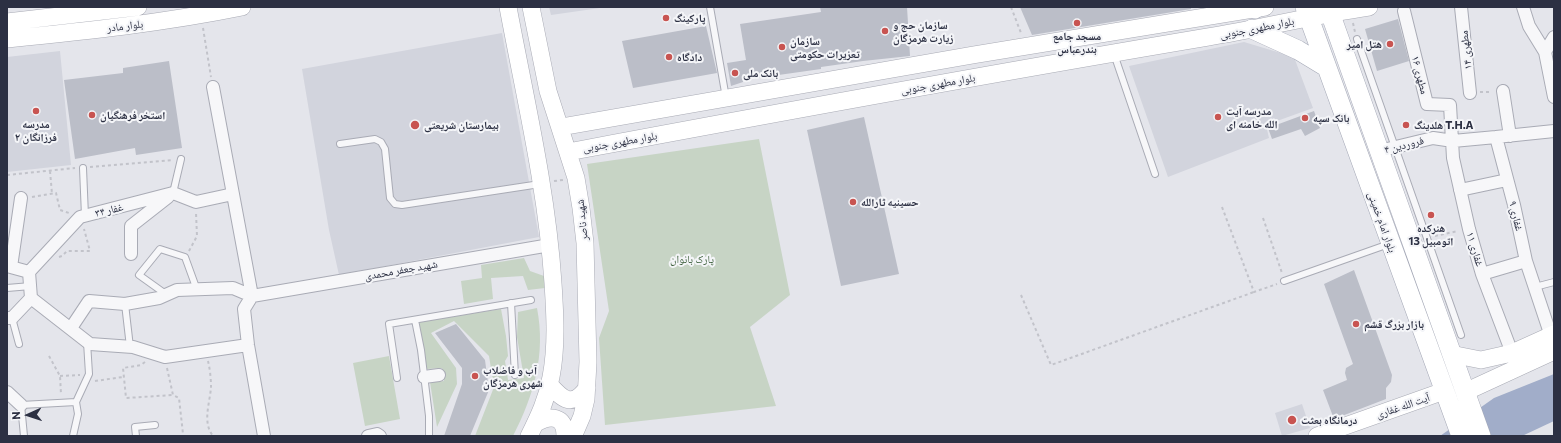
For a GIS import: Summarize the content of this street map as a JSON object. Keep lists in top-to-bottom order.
{
  "streets": {
    "main road": ["بلوار امام خمینی"],
    "street": [
      "بلوار مادر",
      "بلوار مطهری جنوبی",
      "مطهری ۱۴",
      "مطهری ۱۶",
      "فروردین ۴",
      "غفار ۳۴",
      "غفاری ۹",
      "شهید ناصر",
      "غفاری ۱۱",
      "شهید جعفر محمدی",
      "آیت الله غفاری"
    ]
  },
  "crossings": [
    ["بلوار مطهری جنوبی", "شهید ناصر"],
    ["بلوار مطهری جنوبی", "بلوار امام خمینی"],
    ["مطهری ۱۶", "فروردین ۴"],
    ["مطهری ۱۶", "غفاری ۱۱"],
    ["فروردین ۴", "بلوار امام خمینی"],
    ["فروردین ۴", "غفاری ۱۱"],
    ["بلوار امام خمینی", "آیت الله غفاری"]
  ],
  "parks": ["پارک بانوان"],
  "places": [
    "پارکینگ",
    "مسجد جامع بندرعباس",
    "سازمان حج و زیارت هرمزگان",
    "هتل امیر",
    "سازمان تعزیرات حکومتی",
    "دادگاه",
    "بانک ملی",
    "مدرسه فرزانگان ۲",
    "استخر فرهنگیان",
    "مدرسه آیت الله خامنه ای",
    "بانک سپه",
    "بیمارستان شریعتی",
    "هلدینگ T.H.A",
    "حسینیه ثارالله",
    "هنرکده اتومبیل 13",
    "بازار بزرگ قشم",
    "آب و فاضلاب شهری هرمزگان",
    "درمانگاه بعثت"
  ],
  "north": "left"
}
